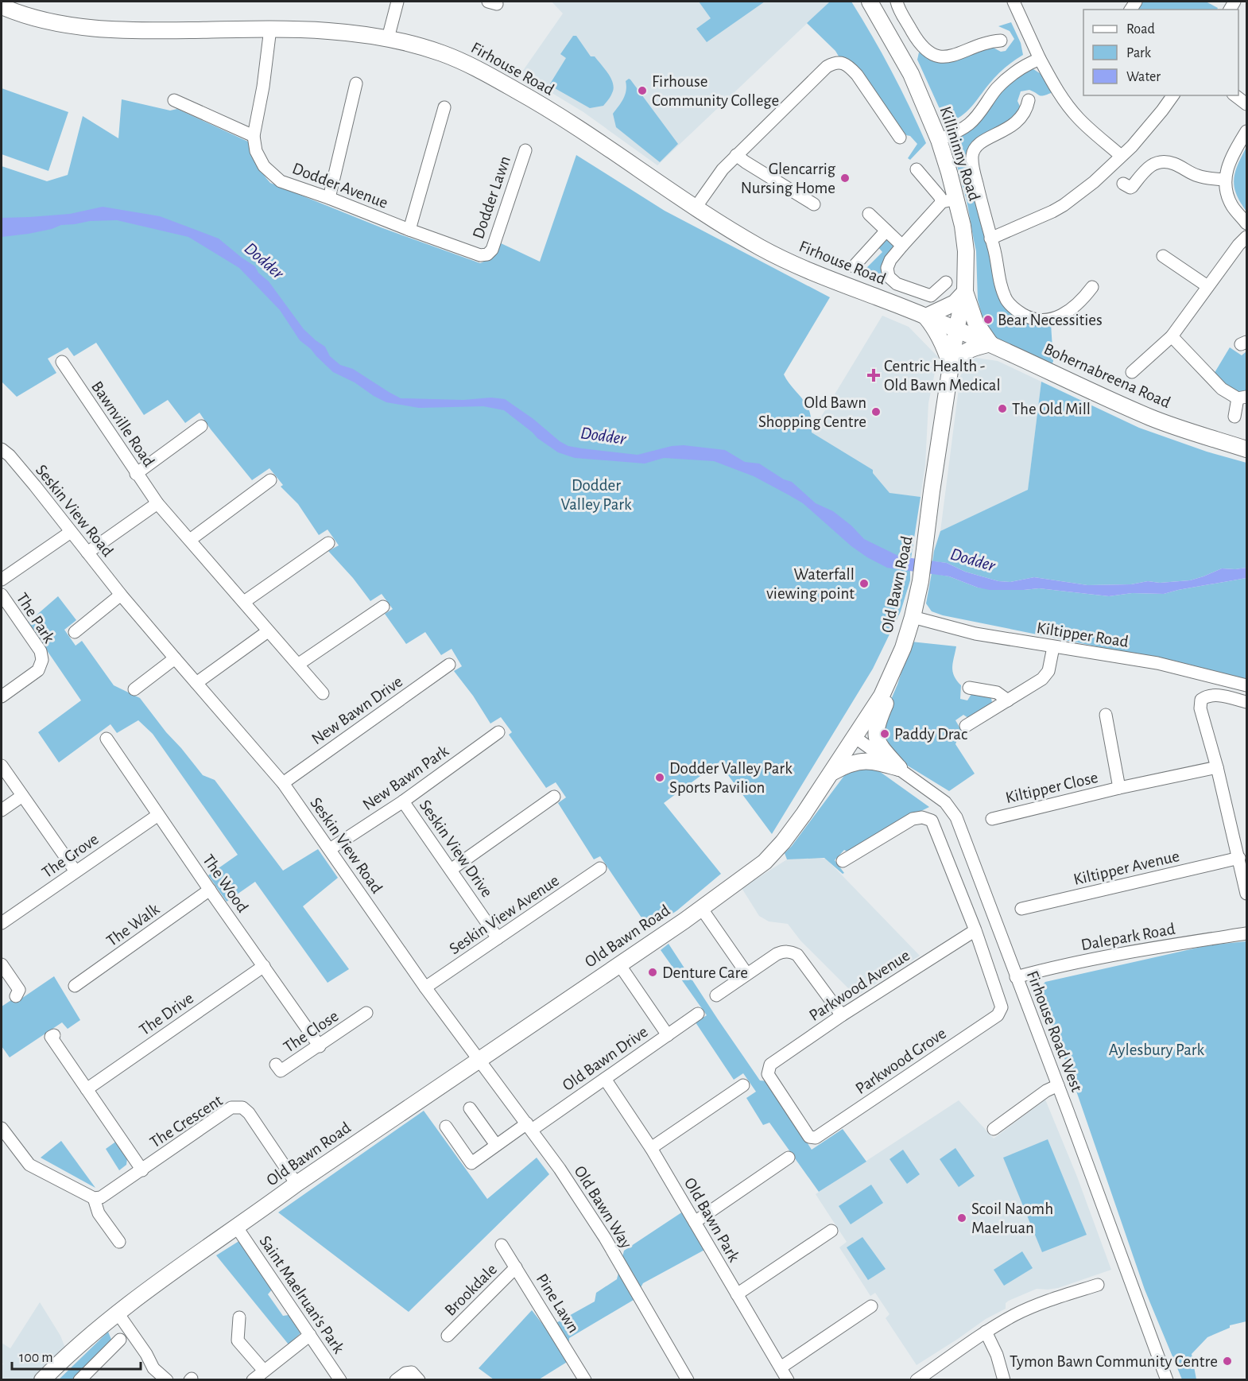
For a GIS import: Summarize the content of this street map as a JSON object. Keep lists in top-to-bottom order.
{
  "streets": {
    "main road": [
      "Firhouse Road",
      "Killininny Road",
      "Bohernabreena Road",
      "Old Bawn Road"
    ],
    "street": [
      "Dodder Avenue",
      "Dodder Lawn",
      "Bawnville Road",
      "Seskin View Road",
      "The Park",
      "Kiltipper Road",
      "New Bawn Drive",
      "New Bawn Park",
      "Kiltipper Close",
      "Seskin View Drive",
      "The Grove",
      "Kiltipper Avenue",
      "The Wood",
      "Seskin View Avenue",
      "The Walk",
      "Dalepark Road",
      "Parkwood Avenue",
      "The Drive",
      "The Close",
      "Firhouse Road West",
      "Old Bawn Drive",
      "Parkwood Grove",
      "The Crescent",
      "Old Bawn Way",
      "Old Bawn Park",
      "Brookdale",
      "Saint Maelruan's Park",
      "Pine Lawn"
    ]
  },
  "crossings": [
    ["Firhouse Road", "Killininny Road"],
    ["Firhouse Road", "Dodder Avenue"],
    ["Firhouse Road", "Bohernabreena Road"],
    ["Firhouse Road", "Old Bawn Road"],
    ["Killininny Road", "Bohernabreena Road"],
    ["Killininny Road", "Old Bawn Road"],
    ["Dodder Avenue", "Dodder Lawn"],
    ["Bohernabreena Road", "Old Bawn Road"],
    ["Seskin View Road", "Old Bawn Road"],
    ["Seskin View Road", "New Bawn Drive"],
    ["Seskin View Road", "New Bawn Park"],
    ["Seskin View Road", "Seskin View Avenue"],
    ["Seskin View Road", "Old Bawn Way"],
    ["Old Bawn Road", "Kiltipper Road"],
    ["Old Bawn Road", "Firhouse Road West"],
    ["Old Bawn Road", "The Crescent"],
    ["Old Bawn Road", "Old Bawn Way"],
    ["Old Bawn Road", "Saint Maelruan's Park"],
    ["New Bawn Park", "Seskin View Drive"],
    ["Seskin View Drive", "Seskin View Avenue"],
    ["The Grove", "The Wood"],
    ["The Wood", "The Walk"],
    ["The Wood", "The Drive"],
    ["The Wood", "The Close"],
    ["Dalepark Road", "Firhouse Road West"],
    ["Parkwood Avenue", "Parkwood Grove"],
    ["Old Bawn Drive", "Old Bawn Way"],
    ["Old Bawn Drive", "Old Bawn Park"],
    ["Brookdale", "Pine Lawn"]
  ],
  "water": ["Dodder"],
  "parks": ["Dodder Valley Park", "Aylesbury Park"],
  "places": {
    "other": [
      "Firhouse Community College",
      "Glencarrig Nursing Home",
      "Bear Necessities",
      "The Old Mill",
      "Old Bawn Shopping Centre",
      "Waterfall viewing point",
      "Paddy Drac",
      "Dodder Valley Park Sports Pavilion",
      "Denture Care",
      "Scoil Naomh Maelruan",
      "Tymon Bawn Community Centre"
    ],
    "health": ["Centric Health - Old Bawn Medical"]
  },
  "legend": ["Road", "Park", "Water"],
  "scale_bar": "100 m"
}
